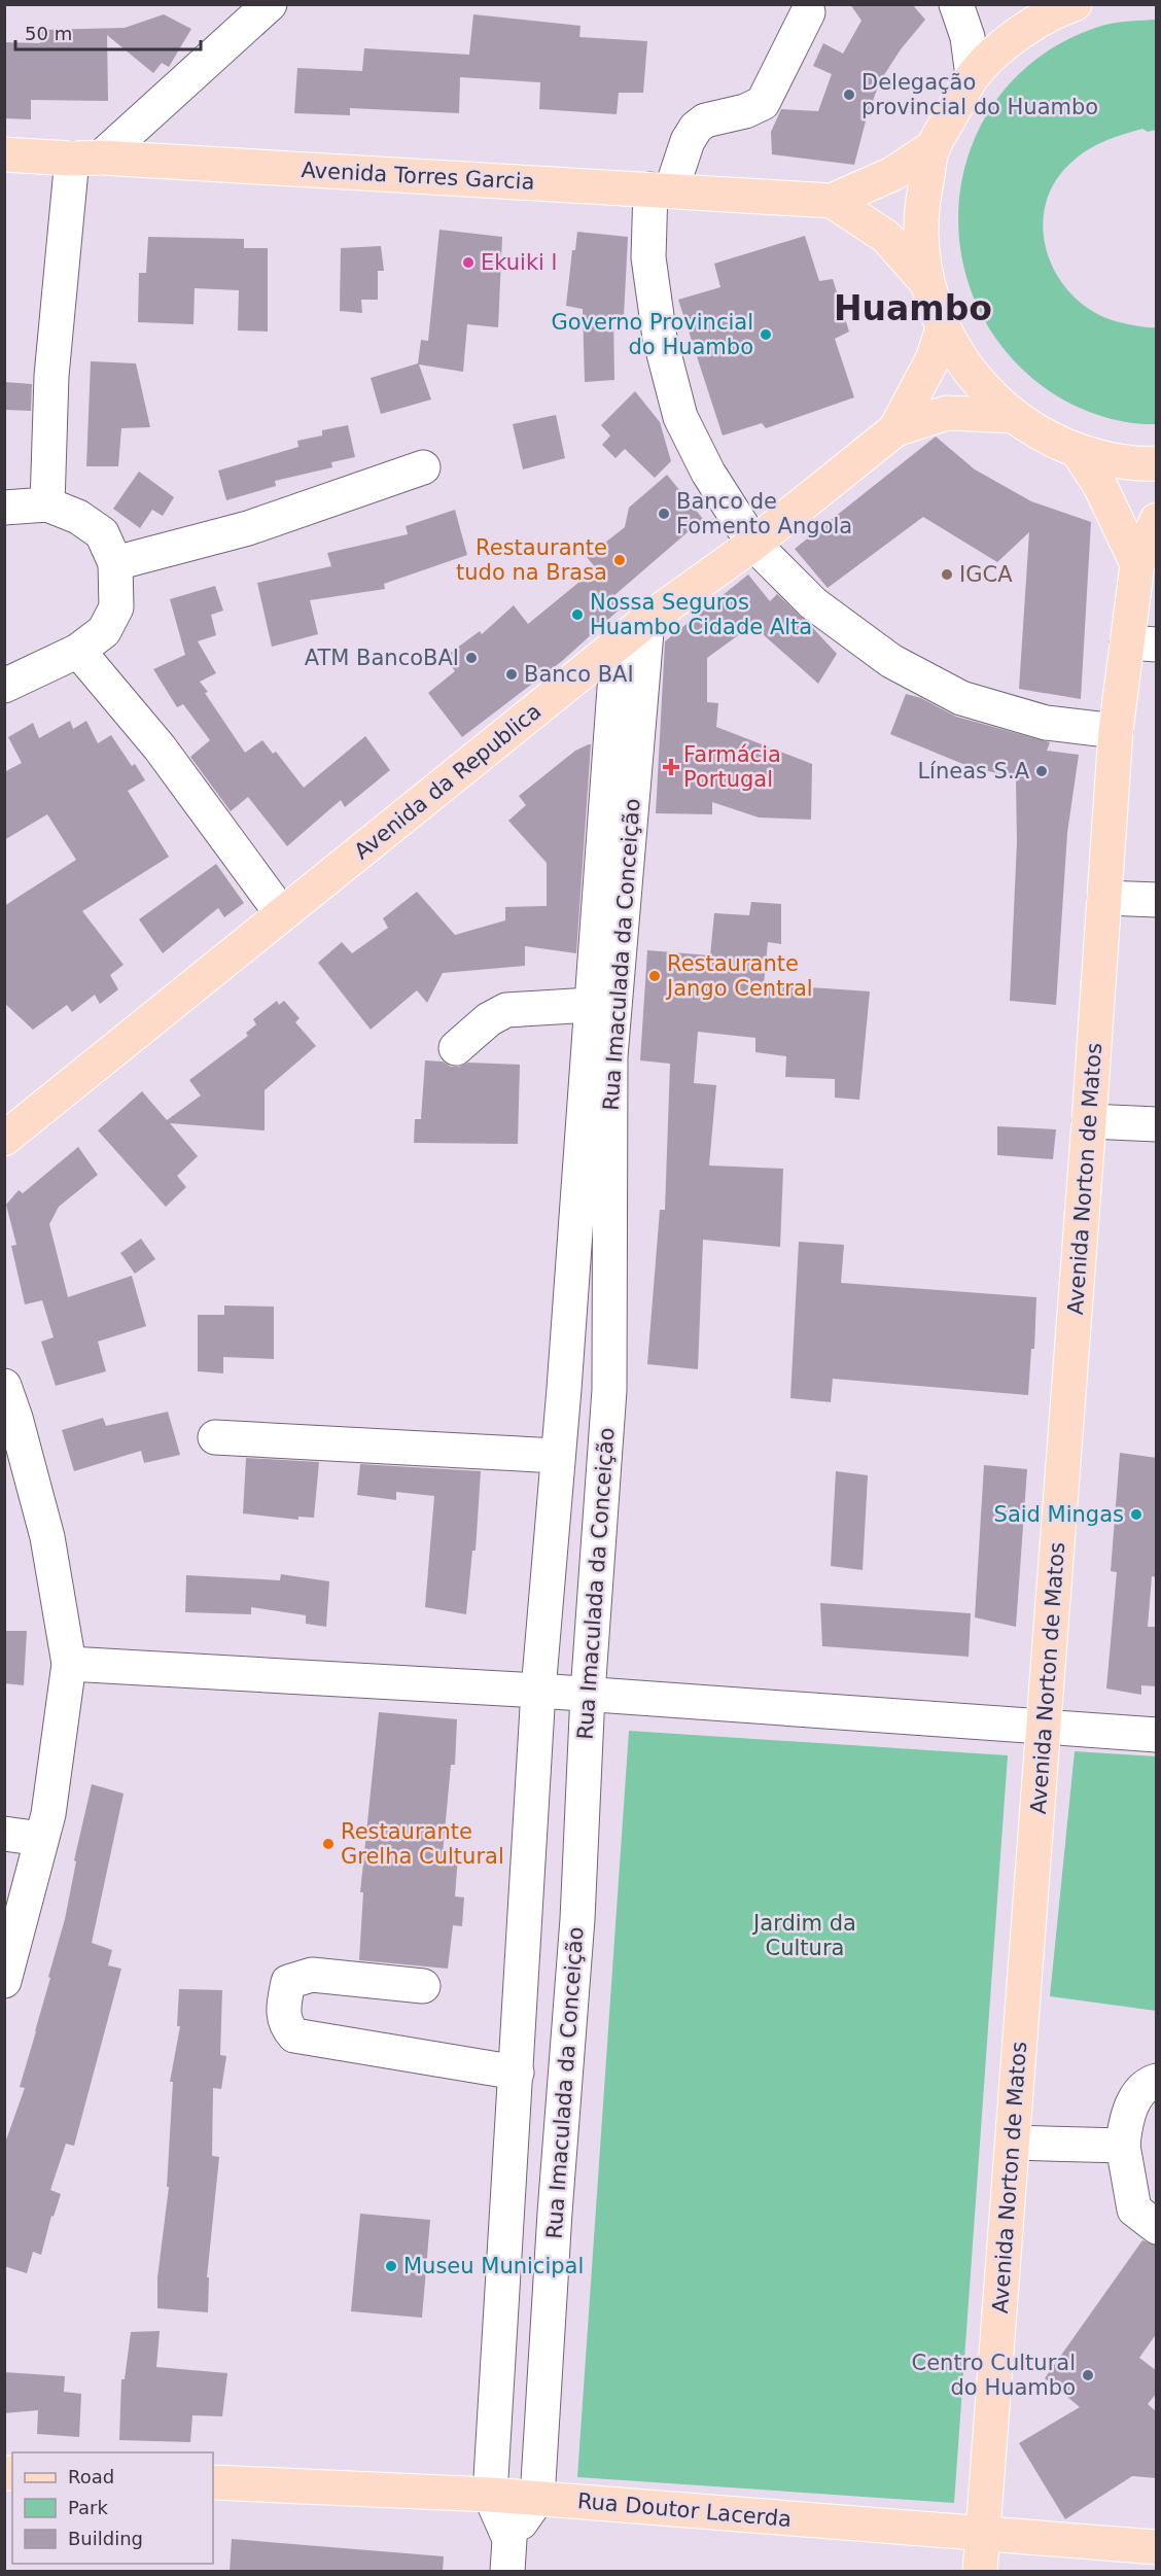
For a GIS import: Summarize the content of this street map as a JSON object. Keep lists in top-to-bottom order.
{
  "streets": {
    "main road": [
      "Avenida Torres Garcia",
      "Avenida da Republica",
      "Avenida Norton de Matos",
      "Rua Doutor Lacerda"
    ],
    "street": ["Rua Imaculada da Conceição"]
  },
  "crossings": [
    ["Avenida da Republica", "Rua Imaculada da Conceição"],
    ["Rua Imaculada da Conceição", "Rua Doutor Lacerda"],
    ["Avenida Norton de Matos", "Rua Doutor Lacerda"]
  ],
  "districts": ["Huambo"],
  "parks": ["Jardim da Cultura"],
  "places": {
    "other": [
      "Delegação provincial do Huambo",
      "Ekuiki l",
      "Governo Provincial do Huambo",
      "Banco de Fomento Angola",
      "Restaurante tudo na Brasa",
      "IGCA",
      "Nossa Seguros Huambo Cidade Alta",
      "ATM BancoBAI",
      "Banco BAI",
      "Líneas S.A",
      "Restaurante Jango Central",
      "Said Mingas",
      "Restaurante Grelha Cultural",
      "Museu Municipal",
      "Centro Cultural do Huambo"
    ],
    "health": ["Farmácia Portugal"]
  },
  "legend": ["Road", "Park", "Building"],
  "scale_bar": "50 m"
}
